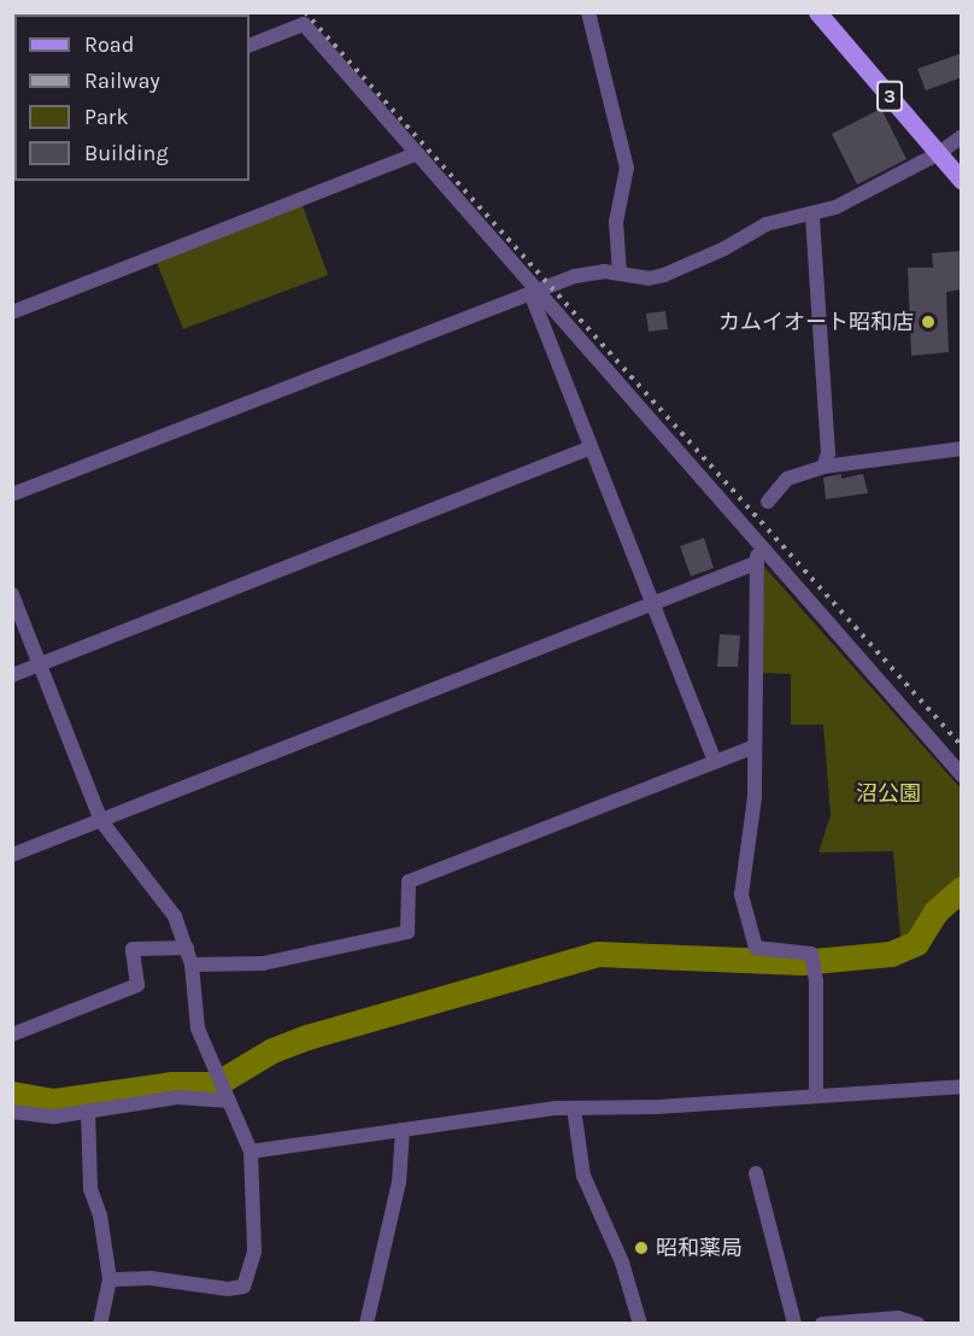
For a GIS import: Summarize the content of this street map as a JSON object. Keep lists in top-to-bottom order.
{
  "streets": {
    "main road": ["3"]
  },
  "parks": ["沼公園"],
  "places": ["カムイオート昭和店", "昭和薬局"],
  "legend": [
    "Road",
    "Railway",
    "Park",
    "Building"
  ]
}
